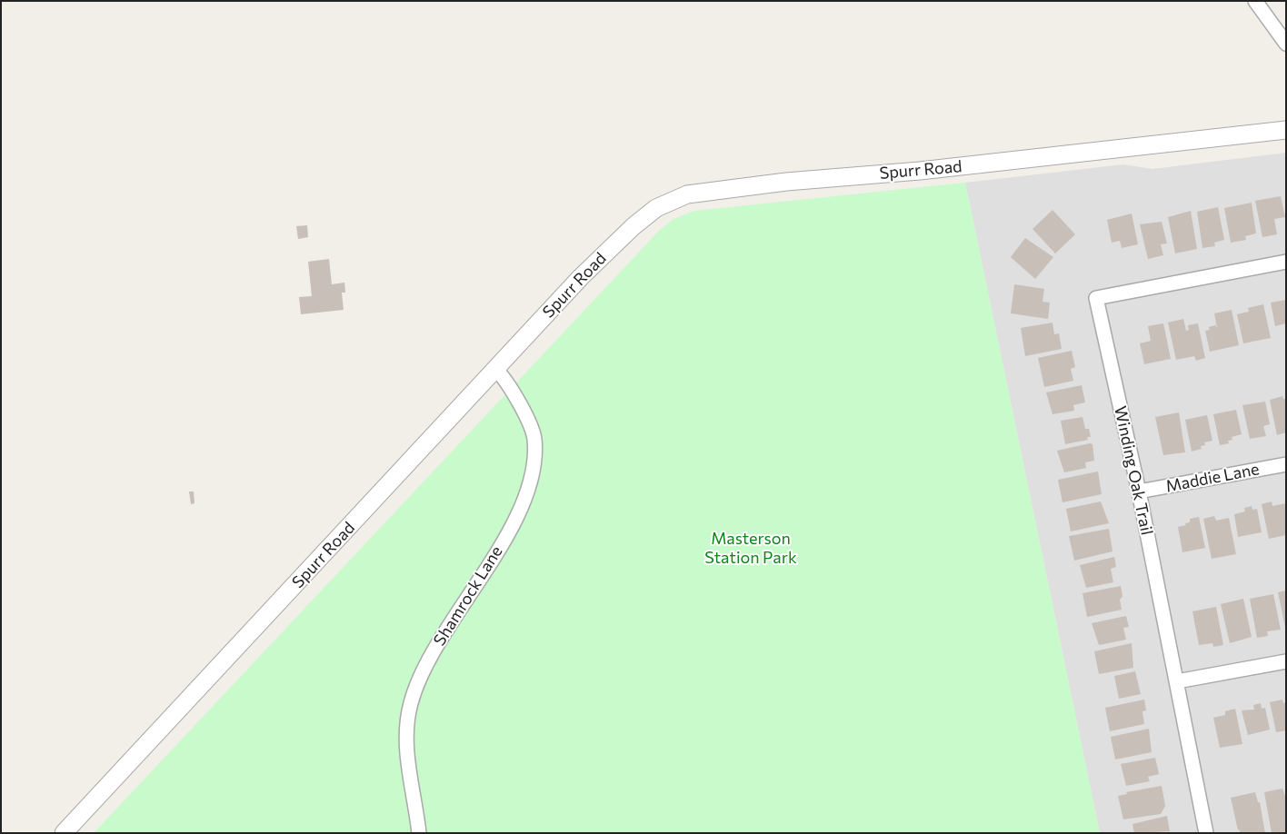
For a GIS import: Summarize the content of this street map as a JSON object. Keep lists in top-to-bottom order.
{
  "streets": {
    "street": [
      "Spurr Road",
      "Winding Oak Trail",
      "Maddie Lane",
      "Shamrock Lane"
    ]
  },
  "crossings": [
    ["Spurr Road", "Shamrock Lane"],
    ["Winding Oak Trail", "Maddie Lane"]
  ],
  "parks": ["Masterson Station Park"]
}
